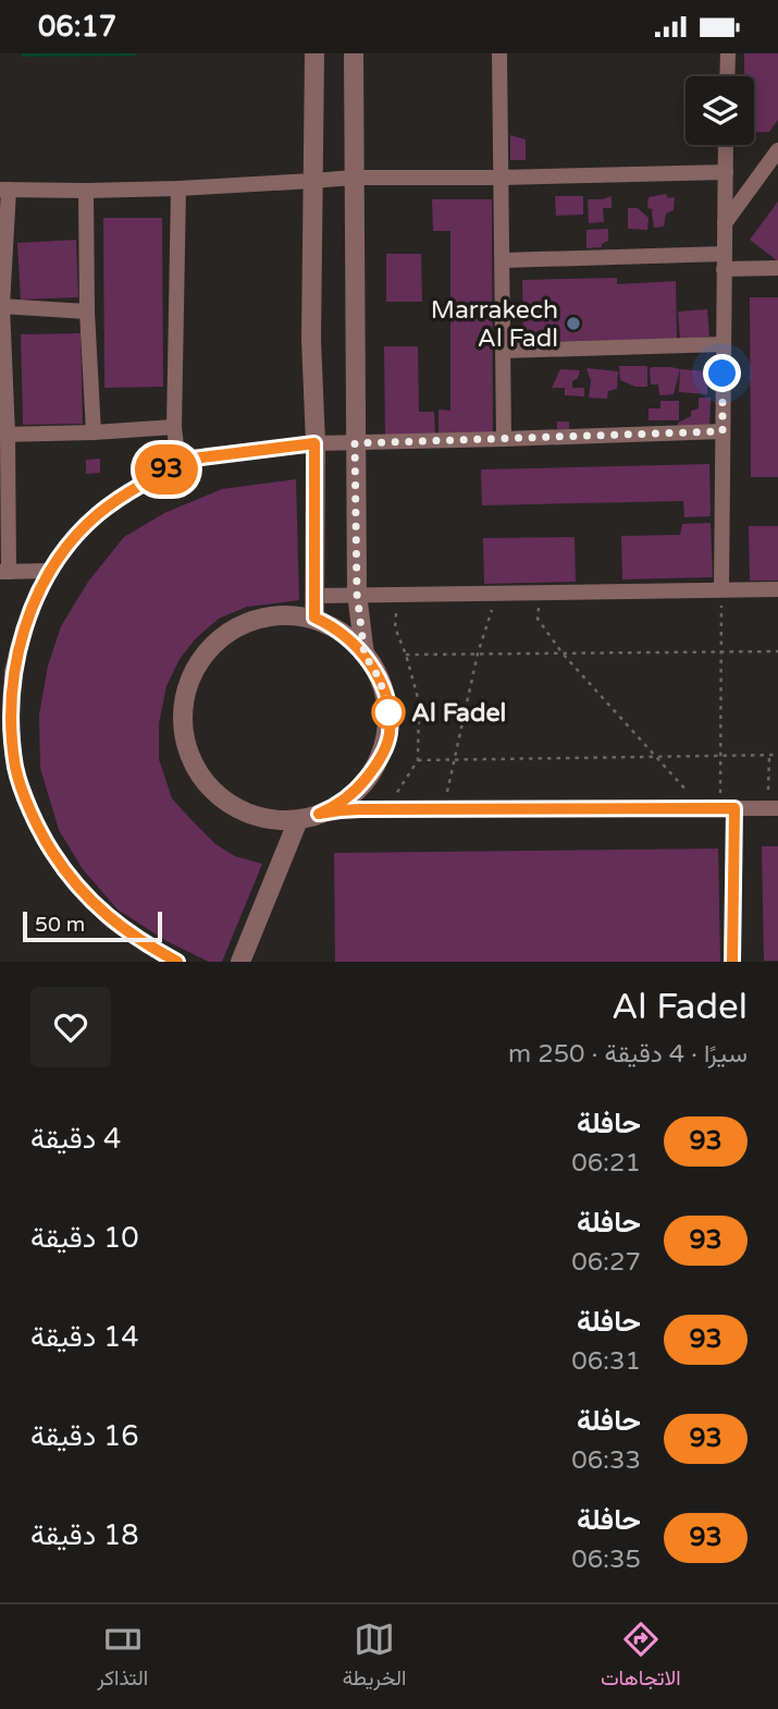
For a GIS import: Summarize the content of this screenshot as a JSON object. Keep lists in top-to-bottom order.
{
  "places": ["Marrakech Al Fadl", "Al Fadel"],
  "lines": ["bus line 93"],
  "scale_bar": "50 m",
  "page": {
    "status": "06:17",
    "on_map": "93",
    "scale": "50 m",
    "heading": ["Al Fadel", "سيرًا · 4 دقيقة · 250 m"],
    "list": [
      {
        "mark": "93",
        "name": "حافلة",
        "note": "06:21",
        "value": "4 دقيقة"
      },
      {
        "mark": "93",
        "name": "حافلة",
        "note": "06:27",
        "value": "10 دقيقة"
      },
      {
        "mark": "93",
        "name": "حافلة",
        "note": "06:31",
        "value": "14 دقيقة"
      },
      {
        "mark": "93",
        "name": "حافلة",
        "note": "06:33",
        "value": "16 دقيقة"
      },
      {
        "mark": "93",
        "name": "حافلة",
        "note": "06:35",
        "value": "18 دقيقة"
      }
    ],
    "tabs": ["الاتجاهات", "الخريطة", "التذاكر"]
  }
}
